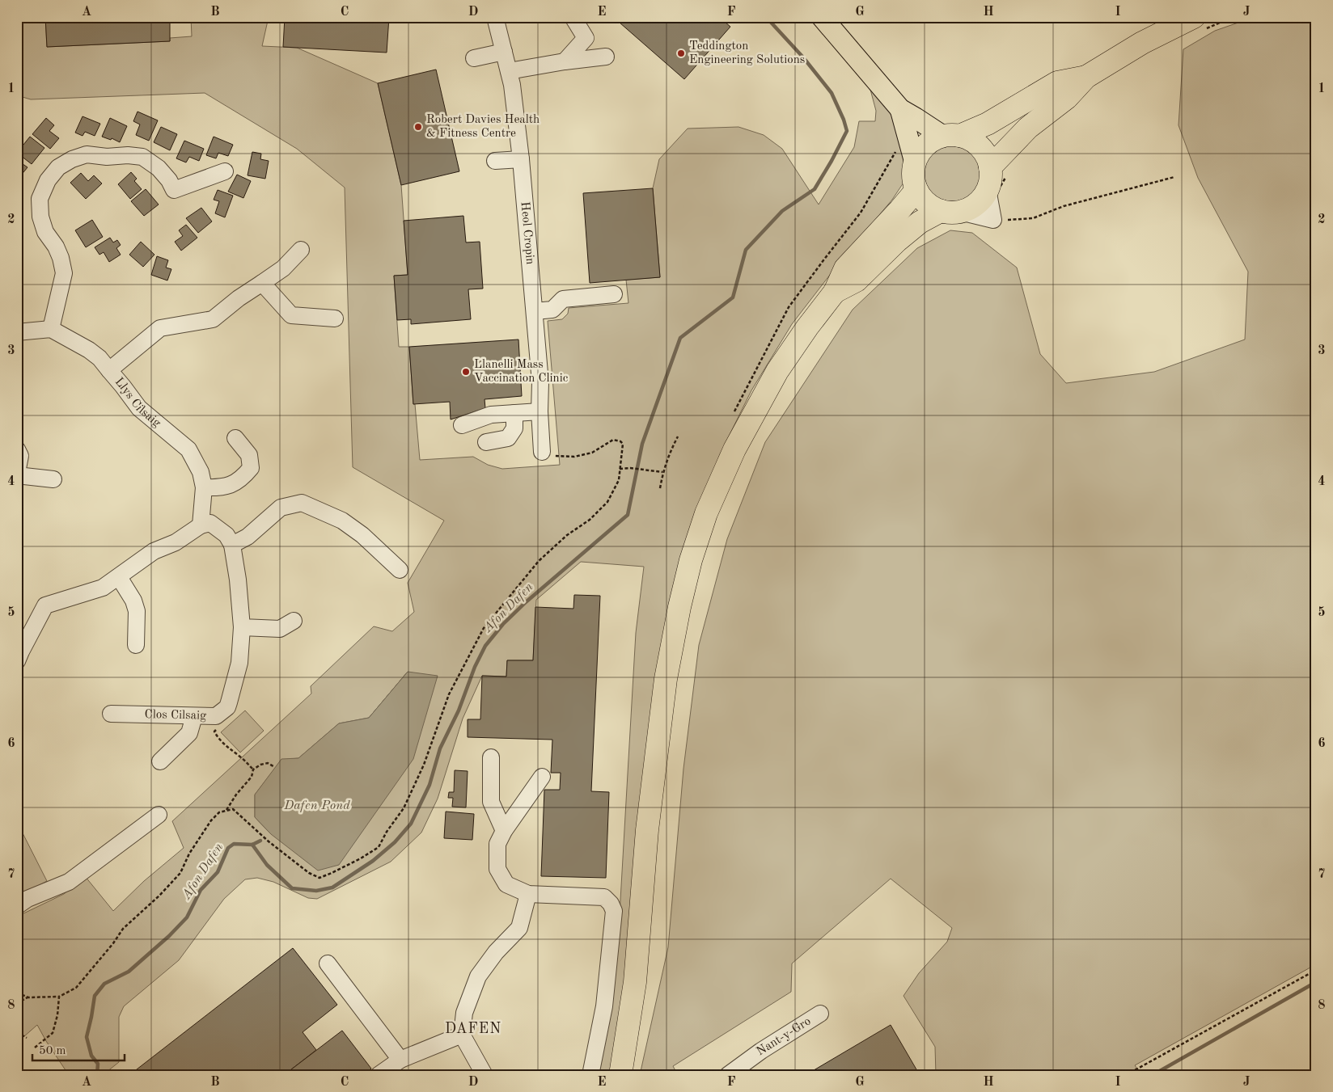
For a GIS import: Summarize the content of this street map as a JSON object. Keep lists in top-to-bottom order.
{
  "streets": {
    "street": [
      "Heol Cropin",
      "Llys Cilsaig",
      "Clos Cilsaig",
      "Nant-y-Gro"
    ]
  },
  "districts": ["DAFEN"],
  "water": ["Afon Dafen", "Dafen Pond"],
  "places": ["Teddington Engineering Solutions", "Robert Davies Health & Fitness Centre", "Llanelli Mass Vaccination Clinic"],
  "scale_bar": "50 m",
  "grid": {
    "columns": [
      "A",
      "B",
      "C",
      "D",
      "E",
      "F",
      "G",
      "H",
      "I",
      "J"
    ],
    "rows": [
      "1",
      "2",
      "3",
      "4",
      "5",
      "6",
      "7",
      "8"
    ]
  }
}
